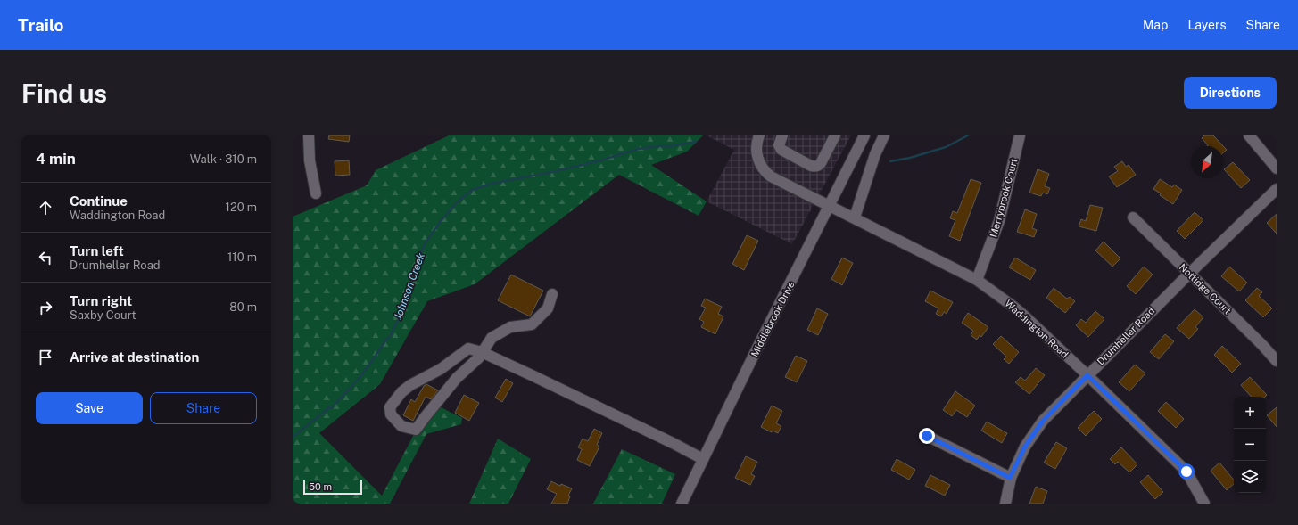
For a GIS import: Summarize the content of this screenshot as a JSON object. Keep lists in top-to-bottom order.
{
  "streets": {
    "street": [
      "Merrybrook Court",
      "Nottidge Court",
      "Middlebrook Drive",
      "Waddington Road",
      "Drumheller Road"
    ]
  },
  "crossings": [
    ["Merrybrook Court", "Waddington Road"],
    ["Nottidge Court", "Drumheller Road"],
    ["Middlebrook Drive", "Waddington Road"],
    ["Waddington Road", "Drumheller Road"]
  ],
  "water": ["Johnson Creek"],
  "scale_bar": "50 m",
  "north": "bottom left",
  "page": {
    "header": "Trailo",
    "nav": ["Map", "Layers", "Share"],
    "buttons": [
      "Directions",
      ["Save", "Share"]
    ],
    "title": "Find us",
    "heading": ["4 min", "Walk · 310 m"],
    "list": [
      ["Continue", "Waddington Road", "120 m"],
      ["Turn left", "Drumheller Road", "110 m"],
      ["Turn right", "Saxby Court", "80 m"],
      "Arrive at destination"
    ],
    "map_buttons": ["+", "−"],
    "scale": "50 m"
  }
}
